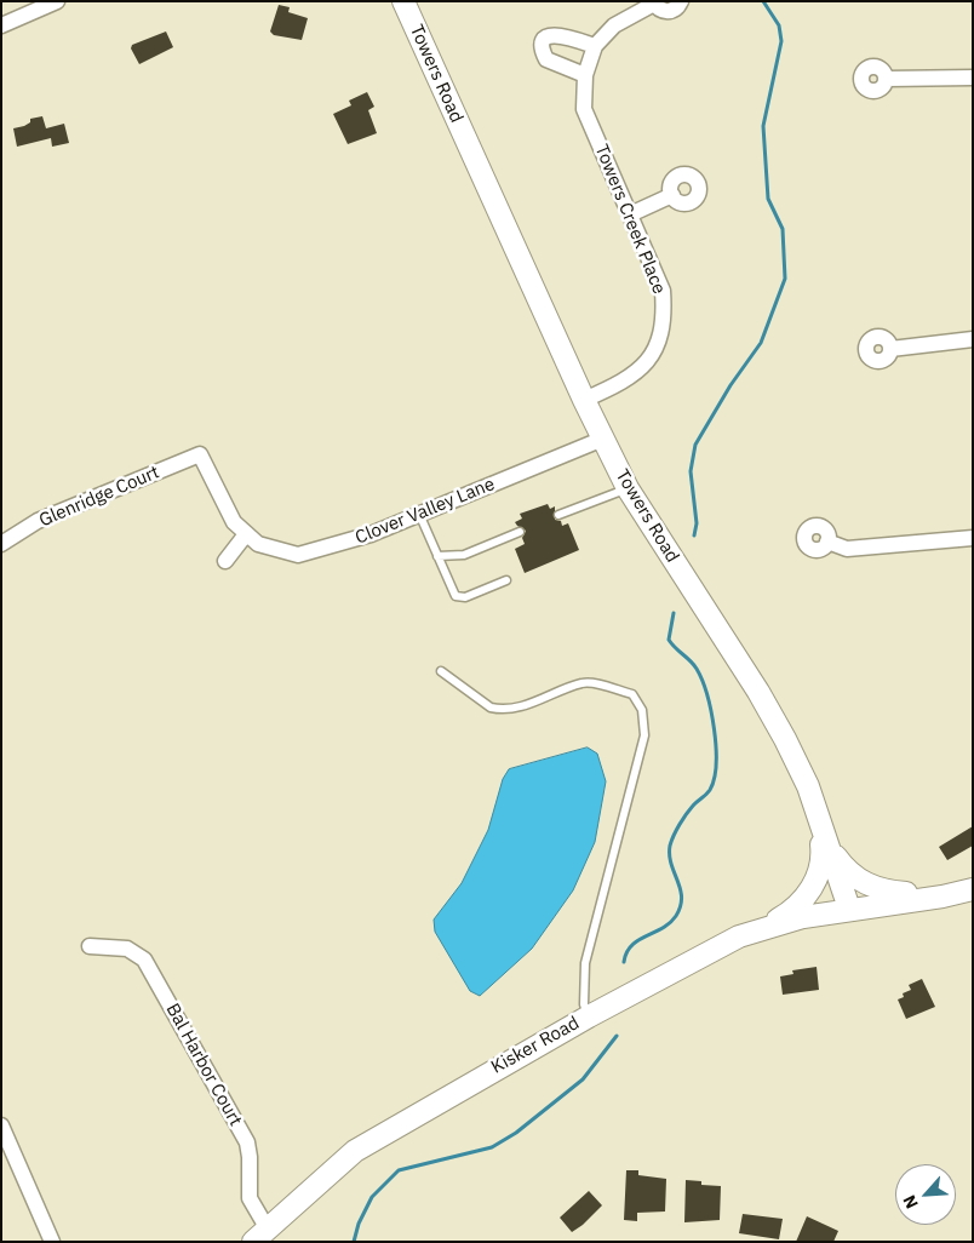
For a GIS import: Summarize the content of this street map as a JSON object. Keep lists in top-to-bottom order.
{
  "streets": {
    "main road": ["Towers Road", "Kisker Road"],
    "street": [
      "Towers Creek Place",
      "Glenridge Court",
      "Clover Valley Lane",
      "Bal Harbor Court"
    ]
  },
  "crossings": [
    ["Towers Road", "Towers Creek Place"],
    ["Towers Road", "Clover Valley Lane"],
    ["Towers Road", "Kisker Road"],
    ["Glenridge Court", "Clover Valley Lane"],
    ["Kisker Road", "Bal Harbor Court"]
  ],
  "north": "bottom left"
}
